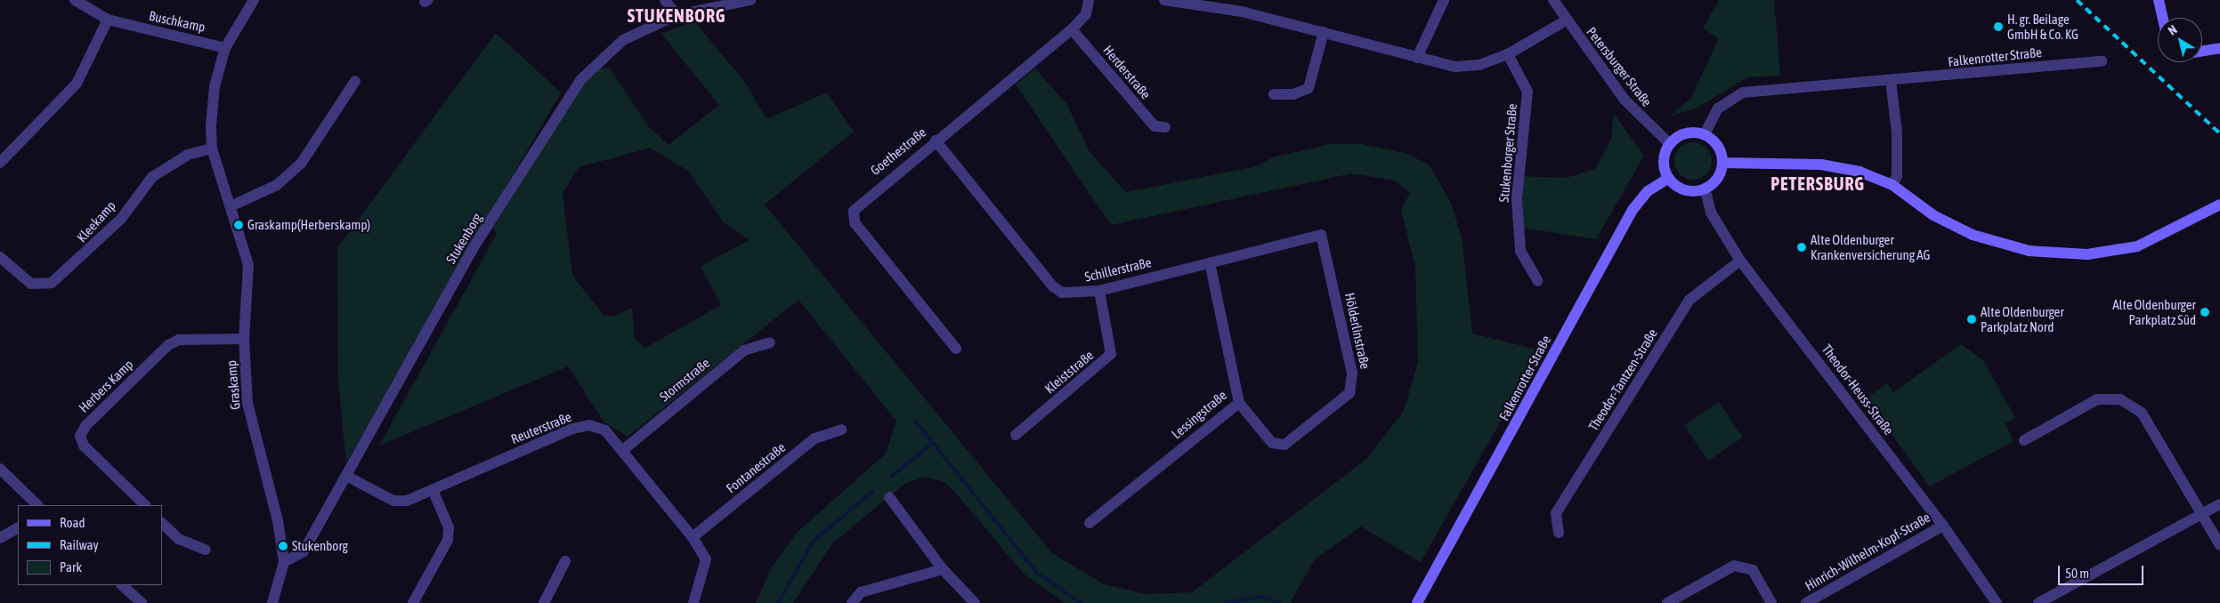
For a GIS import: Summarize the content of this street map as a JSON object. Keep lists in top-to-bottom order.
{
  "streets": {
    "main road": ["Falkenrotter Straße"],
    "street": [
      "Buschkamp",
      "Petersburger Straße",
      "Herderstraße",
      "Goethestraße",
      "Stukenborger Straße",
      "Kleekamp",
      "Stukenborg",
      "Schillerstraße",
      "Hölderlinstraße",
      "Kleiststraße",
      "Stormstraße",
      "Theodor-Tantzen-Straße",
      "Graskamp",
      "Herbers Kamp",
      "Theodor-Heuss-Straße",
      "Lessingstraße",
      "Reuterstraße",
      "Fontanestraße",
      "Hinrich-Wilhelm-Kopf-Straße"
    ]
  },
  "crossings": [
    ["Buschkamp", "Graskamp"],
    ["Falkenrotter Straße", "Petersburger Straße"],
    ["Falkenrotter Straße", "Theodor-Heuss-Straße"],
    ["Petersburger Straße", "Theodor-Heuss-Straße"],
    ["Herderstraße", "Goethestraße"],
    ["Goethestraße", "Schillerstraße"],
    ["Kleekamp", "Graskamp"],
    ["Stukenborg", "Graskamp"],
    ["Stukenborg", "Reuterstraße"],
    ["Schillerstraße", "Hölderlinstraße"],
    ["Schillerstraße", "Kleiststraße"],
    ["Schillerstraße", "Lessingstraße"],
    ["Hölderlinstraße", "Lessingstraße"],
    ["Stormstraße", "Reuterstraße"],
    ["Theodor-Tantzen-Straße", "Theodor-Heuss-Straße"],
    ["Graskamp", "Herbers Kamp"],
    ["Theodor-Heuss-Straße", "Hinrich-Wilhelm-Kopf-Straße"],
    ["Reuterstraße", "Fontanestraße"]
  ],
  "districts": ["STUKENBORG", "PETERSBURG"],
  "places": [
    "H. gr. Beilage GmbH & Co. KG",
    "Graskamp(Herberskamp)",
    "Alte Oldenburger Krankenversicherung AG",
    "Alte Oldenburger Parkplatz Süd",
    "Alte Oldenburger Parkplatz Nord",
    "Stukenborg"
  ],
  "legend": ["Road", "Railway", "Park"],
  "scale_bar": "50 m",
  "north": "top left"
}
